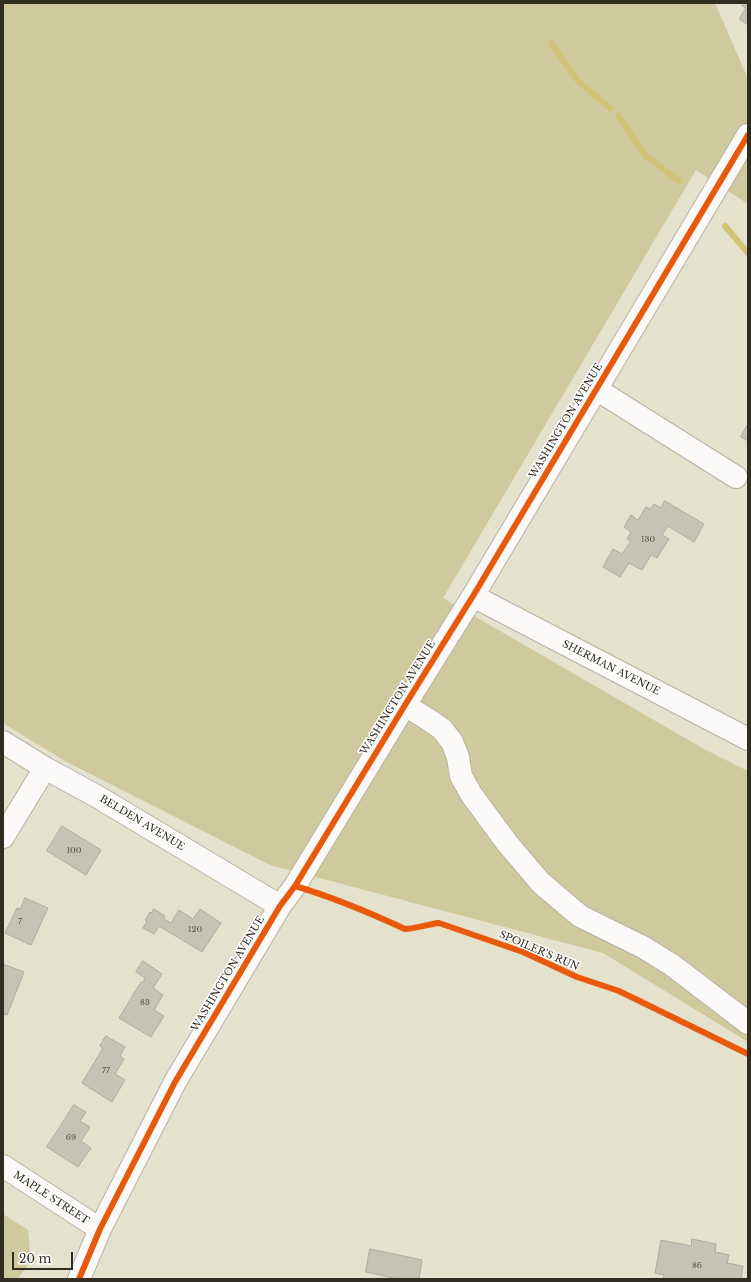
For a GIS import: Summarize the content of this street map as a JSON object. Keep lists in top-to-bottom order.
{
  "streets": {
    "street": [
      "WASHINGTON AVENUE",
      "SHERMAN AVENUE",
      "BELDEN AVENUE",
      "MAPLE STREET"
    ],
    "cycle path": ["SPOILER'S RUN"]
  },
  "crossings": [
    ["WASHINGTON AVENUE", "SHERMAN AVENUE"],
    ["WASHINGTON AVENUE", "BELDEN AVENUE"],
    ["WASHINGTON AVENUE", "MAPLE STREET"]
  ],
  "house_numbers": [
    "130",
    "100",
    "7",
    "120",
    "83",
    "77",
    "69",
    "86"
  ],
  "scale_bar": "20 m"
}
